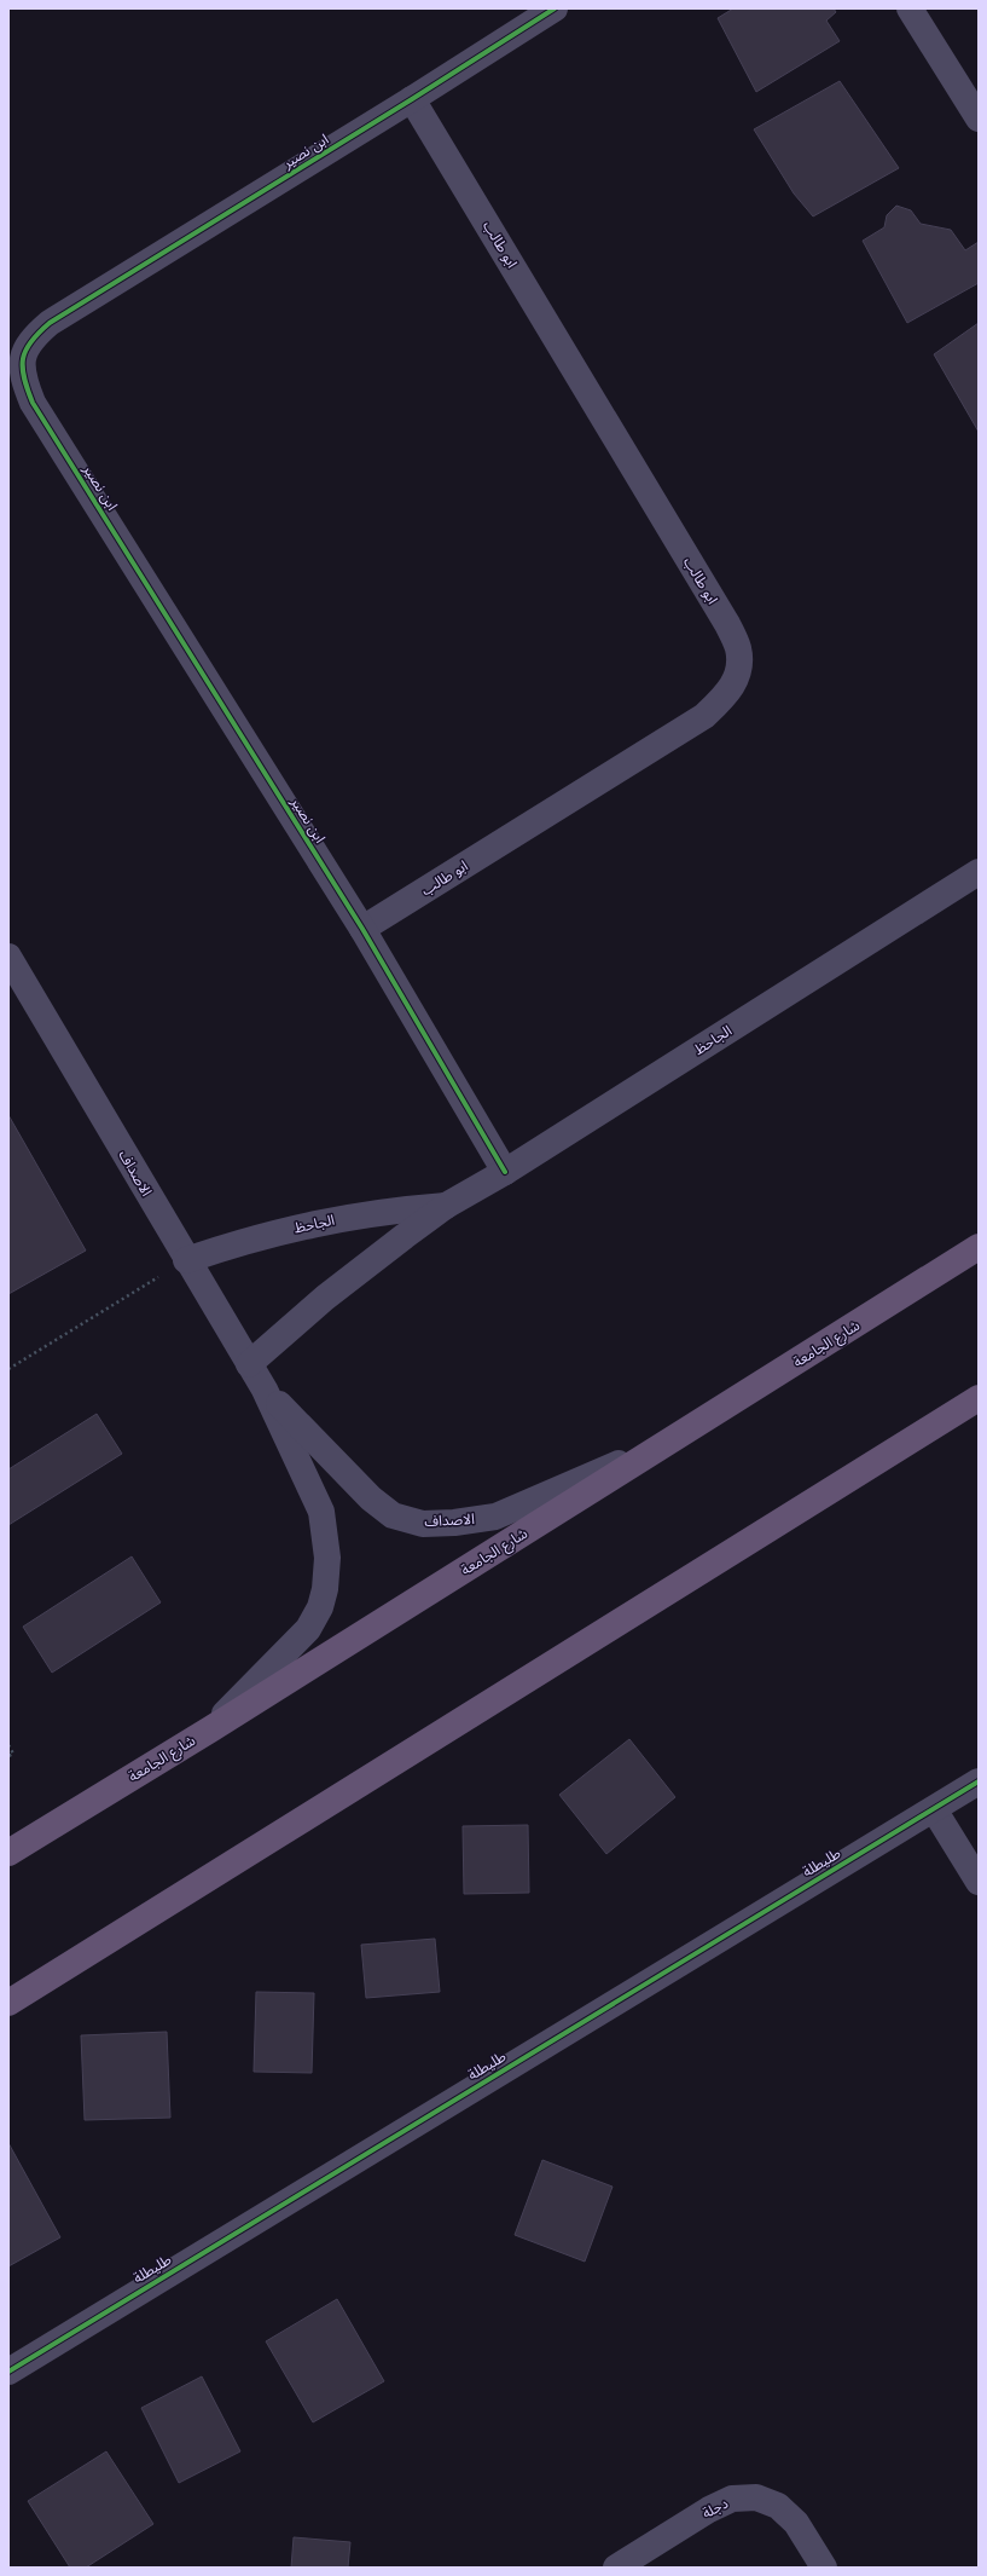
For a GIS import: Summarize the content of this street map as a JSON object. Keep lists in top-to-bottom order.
{
  "streets": {
    "main road": ["شارع الجامعة"],
    "street": [
      "ابن نصير",
      "ابو طالب",
      "الجاحظ",
      "الاصداف",
      "طليطلة",
      "دجلة"
    ]
  },
  "crossings": [
    ["ابن نصير", "ابو طالب"],
    ["ابن نصير", "الجاحظ"],
    ["الجاحظ", "الاصداف"],
    ["الاصداف", "شارع الجامعة"]
  ]
}
